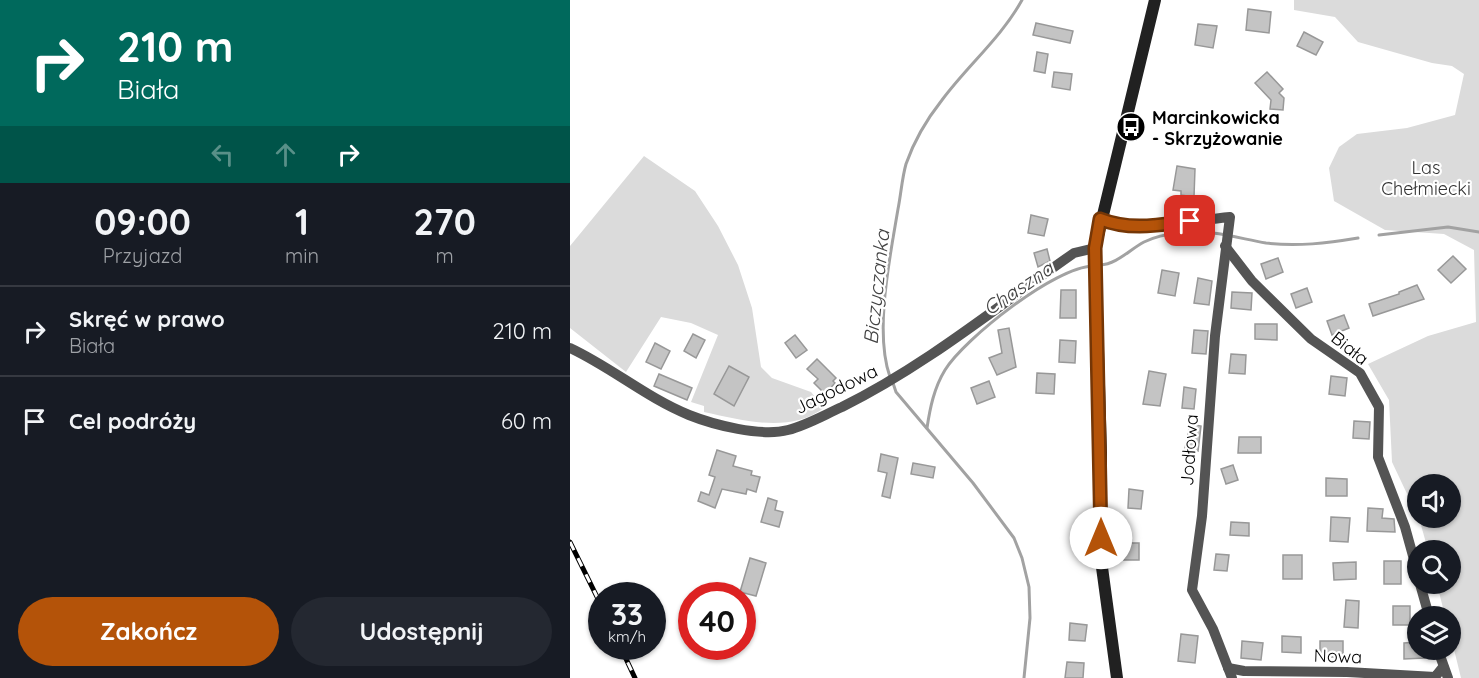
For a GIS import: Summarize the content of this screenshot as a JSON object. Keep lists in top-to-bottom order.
{
  "streets": {
    "street": [
      "Biała",
      "Jagodowa",
      "Jodłowa",
      "Nowa"
    ]
  },
  "crossings": [
    ["Biała", "Jodłowa"],
    ["Jodłowa", "Nowa"]
  ],
  "water": ["Biczyczanka", "Chaszna"],
  "parks": ["Las Chełmiecki"],
  "places": {
    "bus stop": ["Marcinkowicka - Skrzyżowanie"]
  },
  "page": {
    "turn": ["210 m", "Biała"],
    "eta": [
      "09:00",
      "Przyjazd",
      "1",
      "min",
      "270",
      "m"
    ],
    "list": [
      {
        "name": "Skręć w prawo",
        "note": "Biała",
        "value": "210 m"
      },
      {
        "name": "Cel podróży",
        "value": "60 m"
      }
    ],
    "speed": "33 km/h",
    "limit": "40",
    "buttons": ["Zakończ", "Udostępnij"]
  }
}
